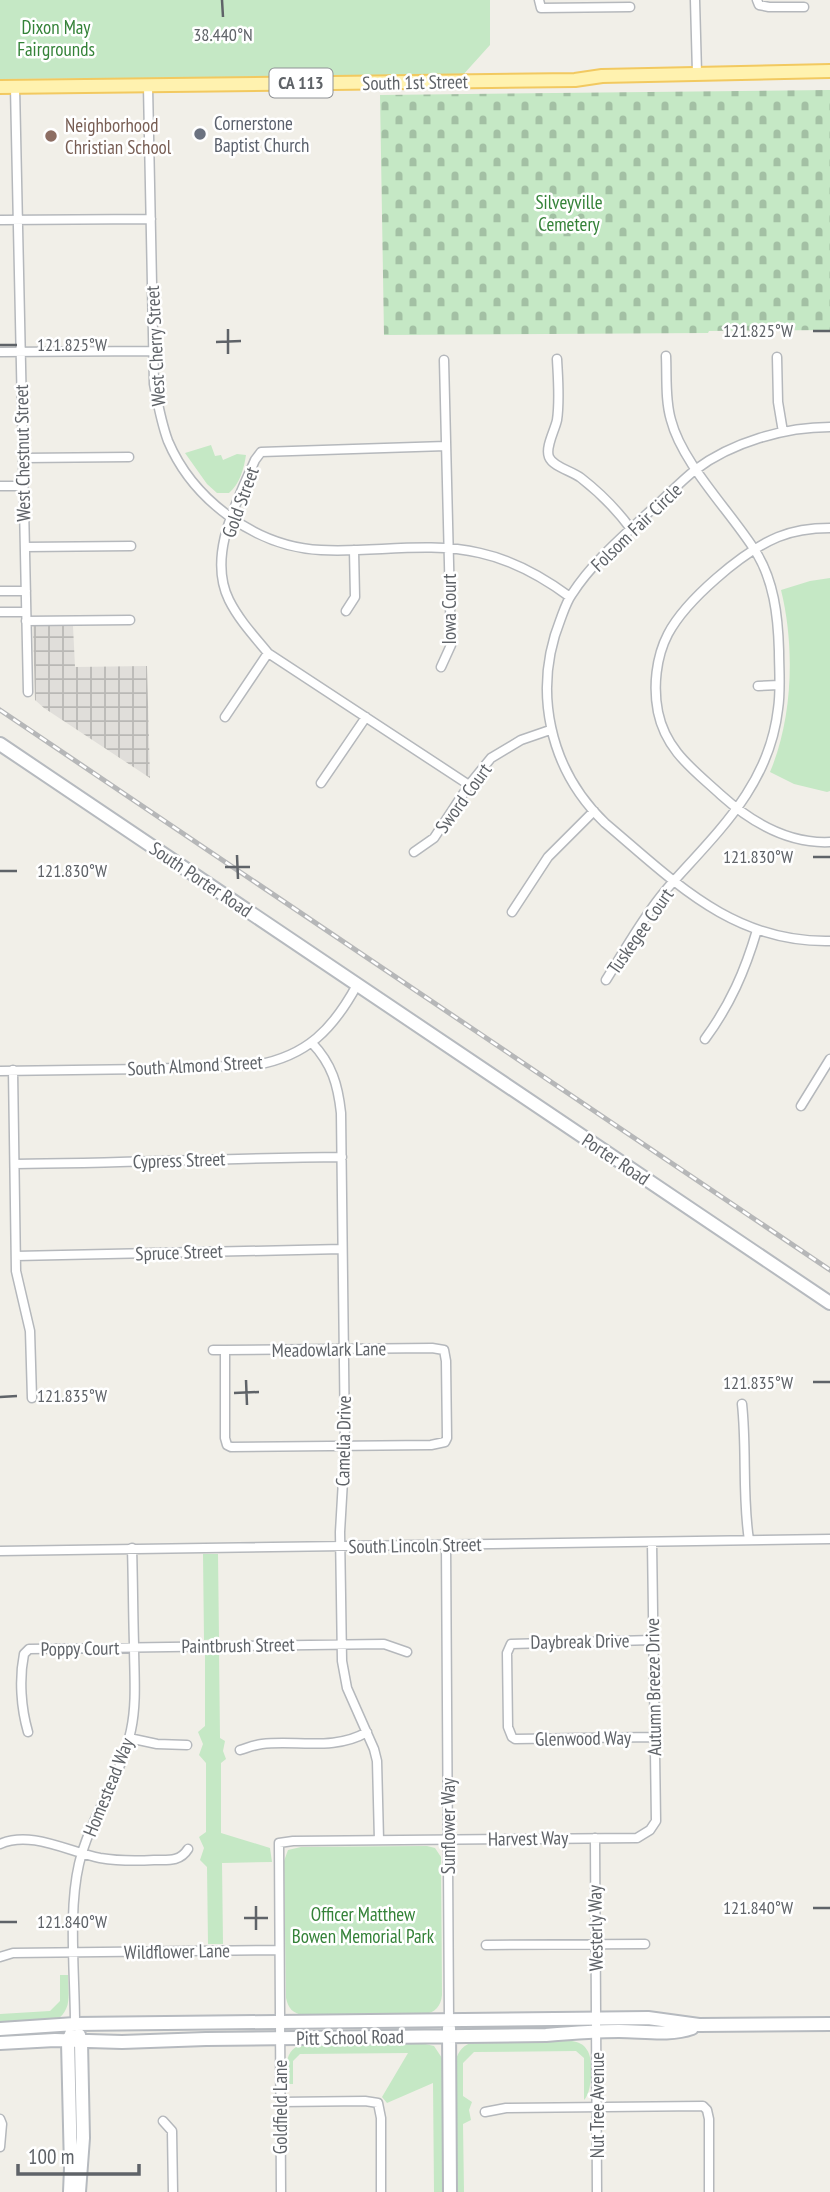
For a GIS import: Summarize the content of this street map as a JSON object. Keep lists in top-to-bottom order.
{
  "streets": {
    "main road": ["South 1st Street", "CA 113"],
    "street": [
      "West Cherry Street",
      "West Chestnut Street",
      "Gold Street",
      "Folsom Fair Circle",
      "Iowa Court",
      "Sword Court",
      "South Porter Road",
      "Tuskegee Court",
      "South Almond Street",
      "Porter Road",
      "Cypress Street",
      "Spruce Street",
      "Meadowlark Lane",
      "Camelia Drive",
      "South Lincoln Street",
      "Daybreak Drive",
      "Paintbrush Street",
      "Poppy Court",
      "Autumn Breeze Drive",
      "Glenwood Way",
      "Homestead Way",
      "Sunflower Way",
      "Harvest Way",
      "Westerly Way",
      "Wildflower Lane",
      "Pitt School Road",
      "Nut Tree Avenue",
      "Goldfield Lane"
    ]
  },
  "crossings": [
    ["South 1st Street", "West Cherry Street"],
    ["South 1st Street", "West Chestnut Street"],
    ["West Cherry Street", "Gold Street"],
    ["West Cherry Street", "Folsom Fair Circle"],
    ["West Cherry Street", "Iowa Court"],
    ["Gold Street", "Iowa Court"],
    ["Gold Street", "Sword Court"],
    ["Folsom Fair Circle", "Sword Court"],
    ["Folsom Fair Circle", "Tuskegee Court"],
    ["South Porter Road", "South Almond Street"],
    ["South Porter Road", "Porter Road"],
    ["South Almond Street", "Camelia Drive"],
    ["Cypress Street", "Camelia Drive"],
    ["Spruce Street", "Camelia Drive"],
    ["Meadowlark Lane", "Camelia Drive"],
    ["Camelia Drive", "South Lincoln Street"],
    ["Camelia Drive", "Paintbrush Street"],
    ["Camelia Drive", "Harvest Way"],
    ["South Lincoln Street", "Autumn Breeze Drive"],
    ["South Lincoln Street", "Homestead Way"],
    ["South Lincoln Street", "Sunflower Way"],
    ["Daybreak Drive", "Autumn Breeze Drive"],
    ["Daybreak Drive", "Glenwood Way"],
    ["Paintbrush Street", "Poppy Court"],
    ["Paintbrush Street", "Homestead Way"],
    ["Poppy Court", "Homestead Way"],
    ["Autumn Breeze Drive", "Glenwood Way"],
    ["Autumn Breeze Drive", "Harvest Way"],
    ["Homestead Way", "Wildflower Lane"],
    ["Homestead Way", "Pitt School Road"],
    ["Sunflower Way", "Harvest Way"],
    ["Sunflower Way", "Pitt School Road"],
    ["Harvest Way", "Westerly Way"],
    ["Harvest Way", "Goldfield Lane"],
    ["Westerly Way", "Pitt School Road"],
    ["Westerly Way", "Nut Tree Avenue"],
    ["Wildflower Lane", "Goldfield Lane"],
    ["Pitt School Road", "Nut Tree Avenue"],
    ["Pitt School Road", "Goldfield Lane"]
  ],
  "parks": ["Dixon May Fairgrounds", "Silveyville Cemetery", "Officer Matthew Bowen Memorial Park"],
  "places": ["Cornerstone Baptist Church", "Neighborhood Christian School"],
  "scale_bar": "100 m",
  "coordinates": [
    "38.440°N",
    "121.825°W",
    "121.830°W",
    "121.835°W",
    "121.840°W"
  ]
}
